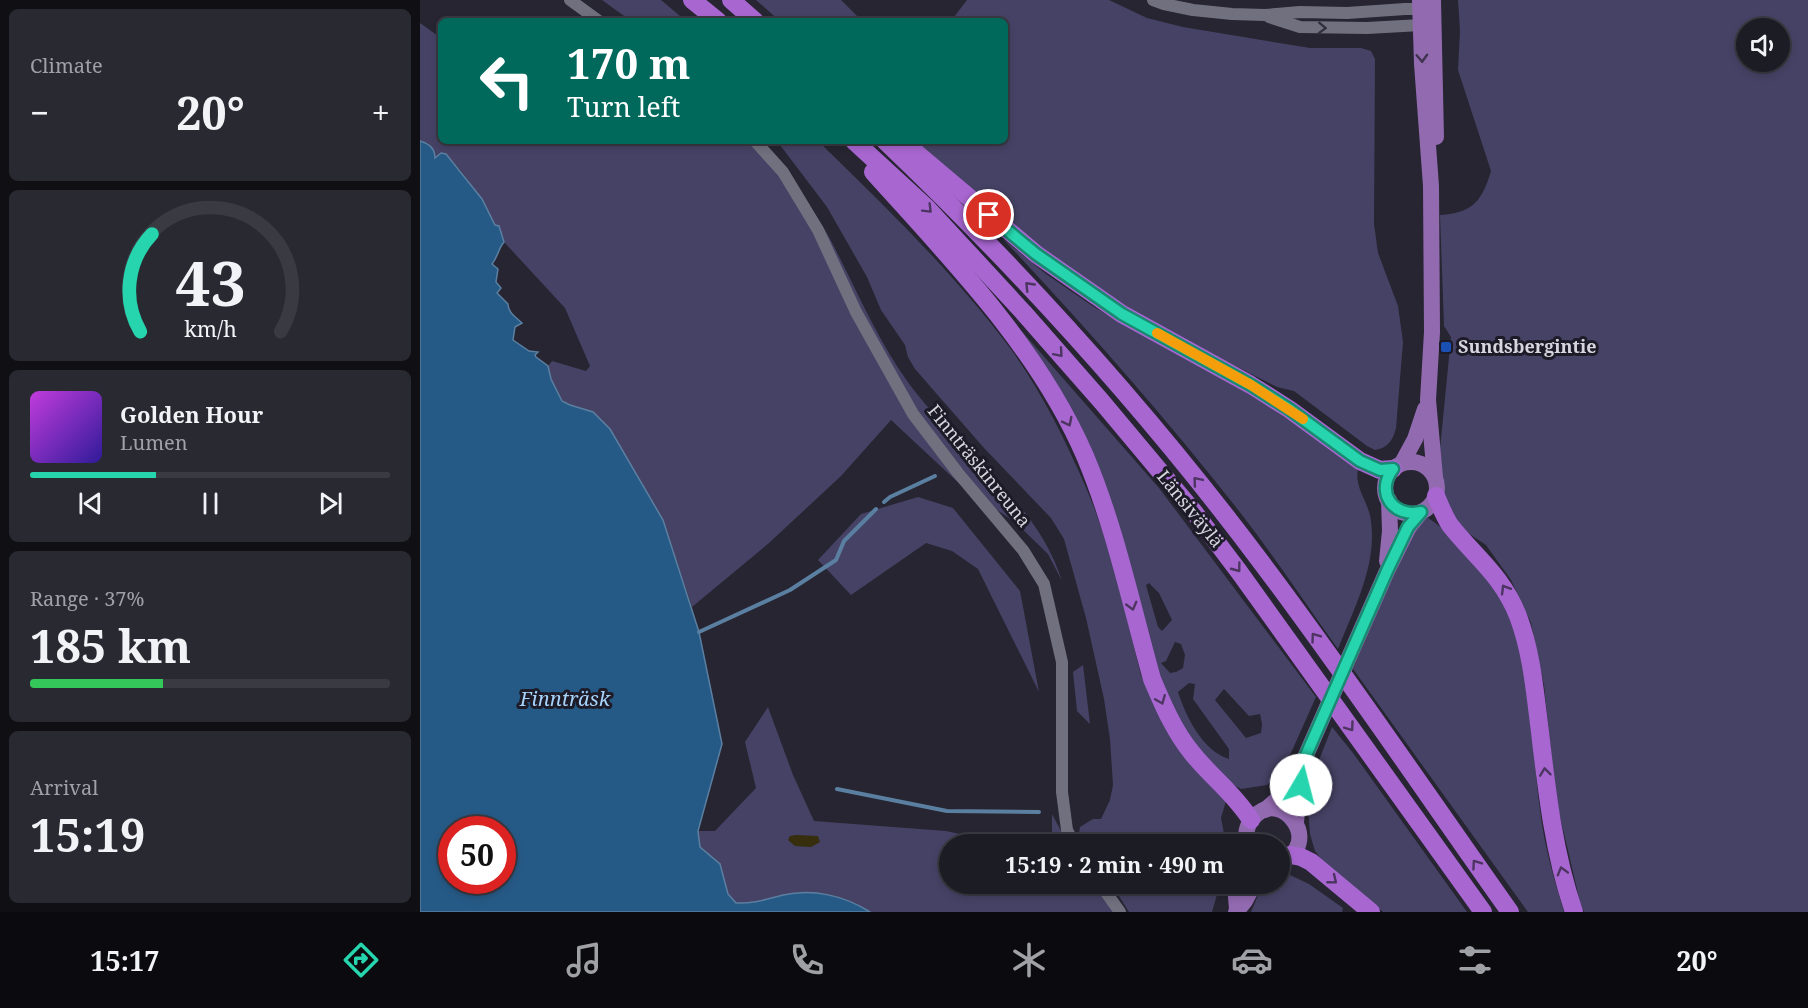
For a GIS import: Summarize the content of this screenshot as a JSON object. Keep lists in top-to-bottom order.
{
  "streets": {
    "highway": ["Länsiväylä"],
    "street": ["Finnträskinreuna"]
  },
  "water": ["Finnträsk"],
  "places": {
    "transit": ["Sundsbergintie"]
  },
  "page": {
    "tile": [
      "Climate",
      ["Range · 37%", "185 km"],
      ["Arrival", "15:19"]
    ],
    "turn": ["170 m", "Turn left"],
    "heat": ["−", "20°", "+"],
    "song": ["Golden Hour", "Lumen"],
    "limit": "50",
    "trip": "15:19 · 2 min · 490 m",
    "tabs": ["15:17", "20°"],
    "gauge": ["43", "km/h"]
  }
}
